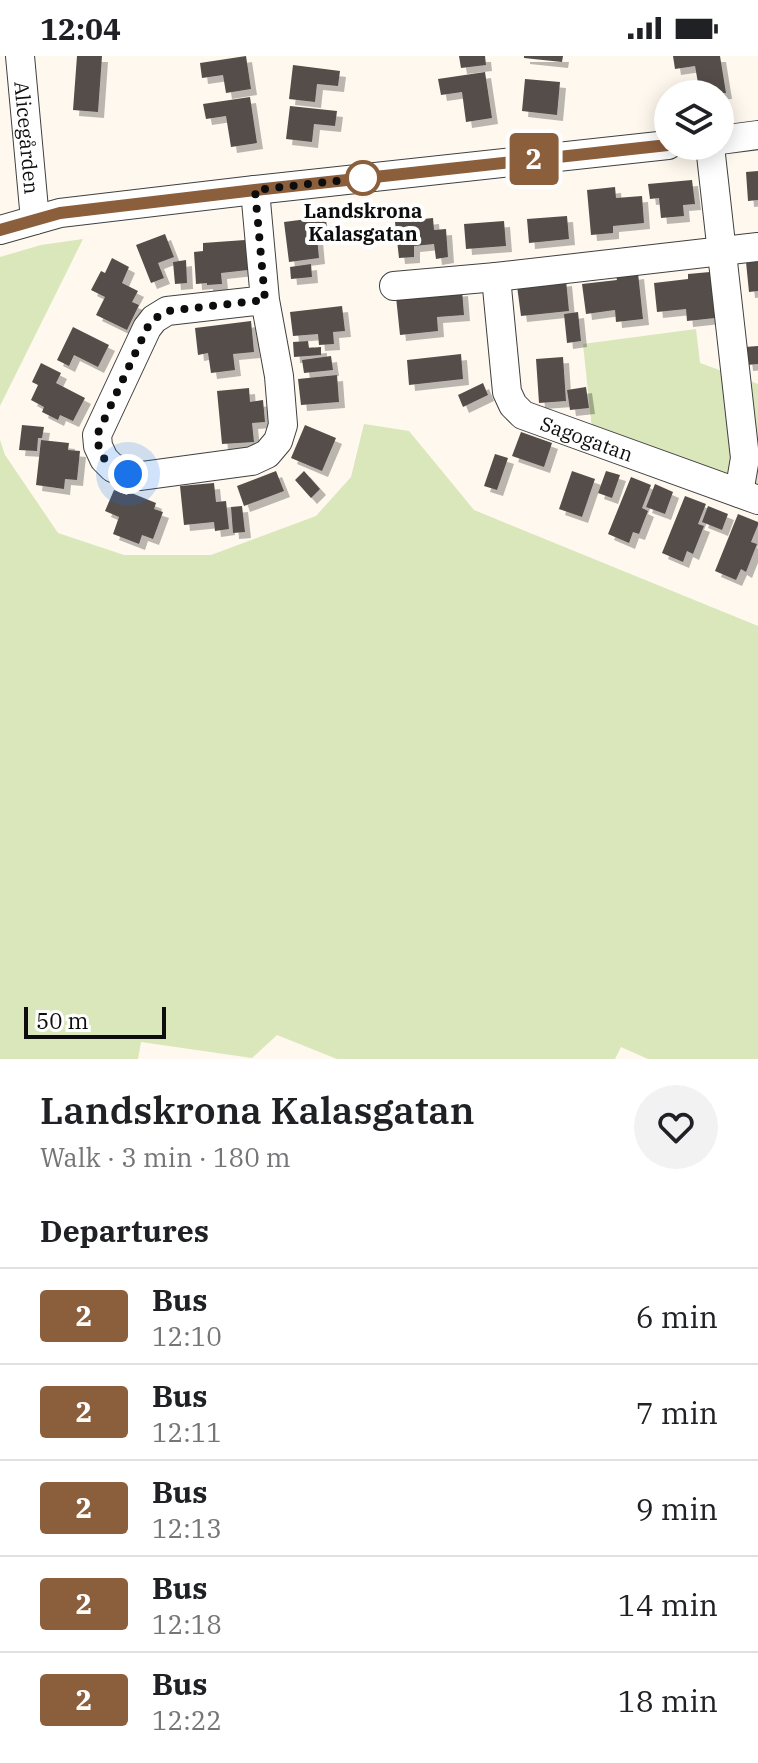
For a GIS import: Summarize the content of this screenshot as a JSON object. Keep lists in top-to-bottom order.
{
  "streets": {
    "street": ["Alicegården", "Sagogatan"]
  },
  "places": ["Landskrona Kalasgatan"],
  "lines": ["bus line 2"],
  "scale_bar": "50 m",
  "page": {
    "status": "12:04",
    "on_map": "2",
    "scale": "50 m",
    "heading": [
      ["Landskrona Kalasgatan", "Walk · 3 min · 180 m"],
      "Departures"
    ],
    "list": [
      {
        "mark": "2",
        "name": "Bus",
        "note": "12:10",
        "value": "6 min"
      },
      {
        "mark": "2",
        "name": "Bus",
        "note": "12:11",
        "value": "7 min"
      },
      {
        "mark": "2",
        "name": "Bus",
        "note": "12:13",
        "value": "9 min"
      },
      {
        "mark": "2",
        "name": "Bus",
        "note": "12:18",
        "value": "14 min"
      },
      {
        "mark": "2",
        "name": "Bus",
        "note": "12:22",
        "value": "18 min"
      }
    ]
  }
}
